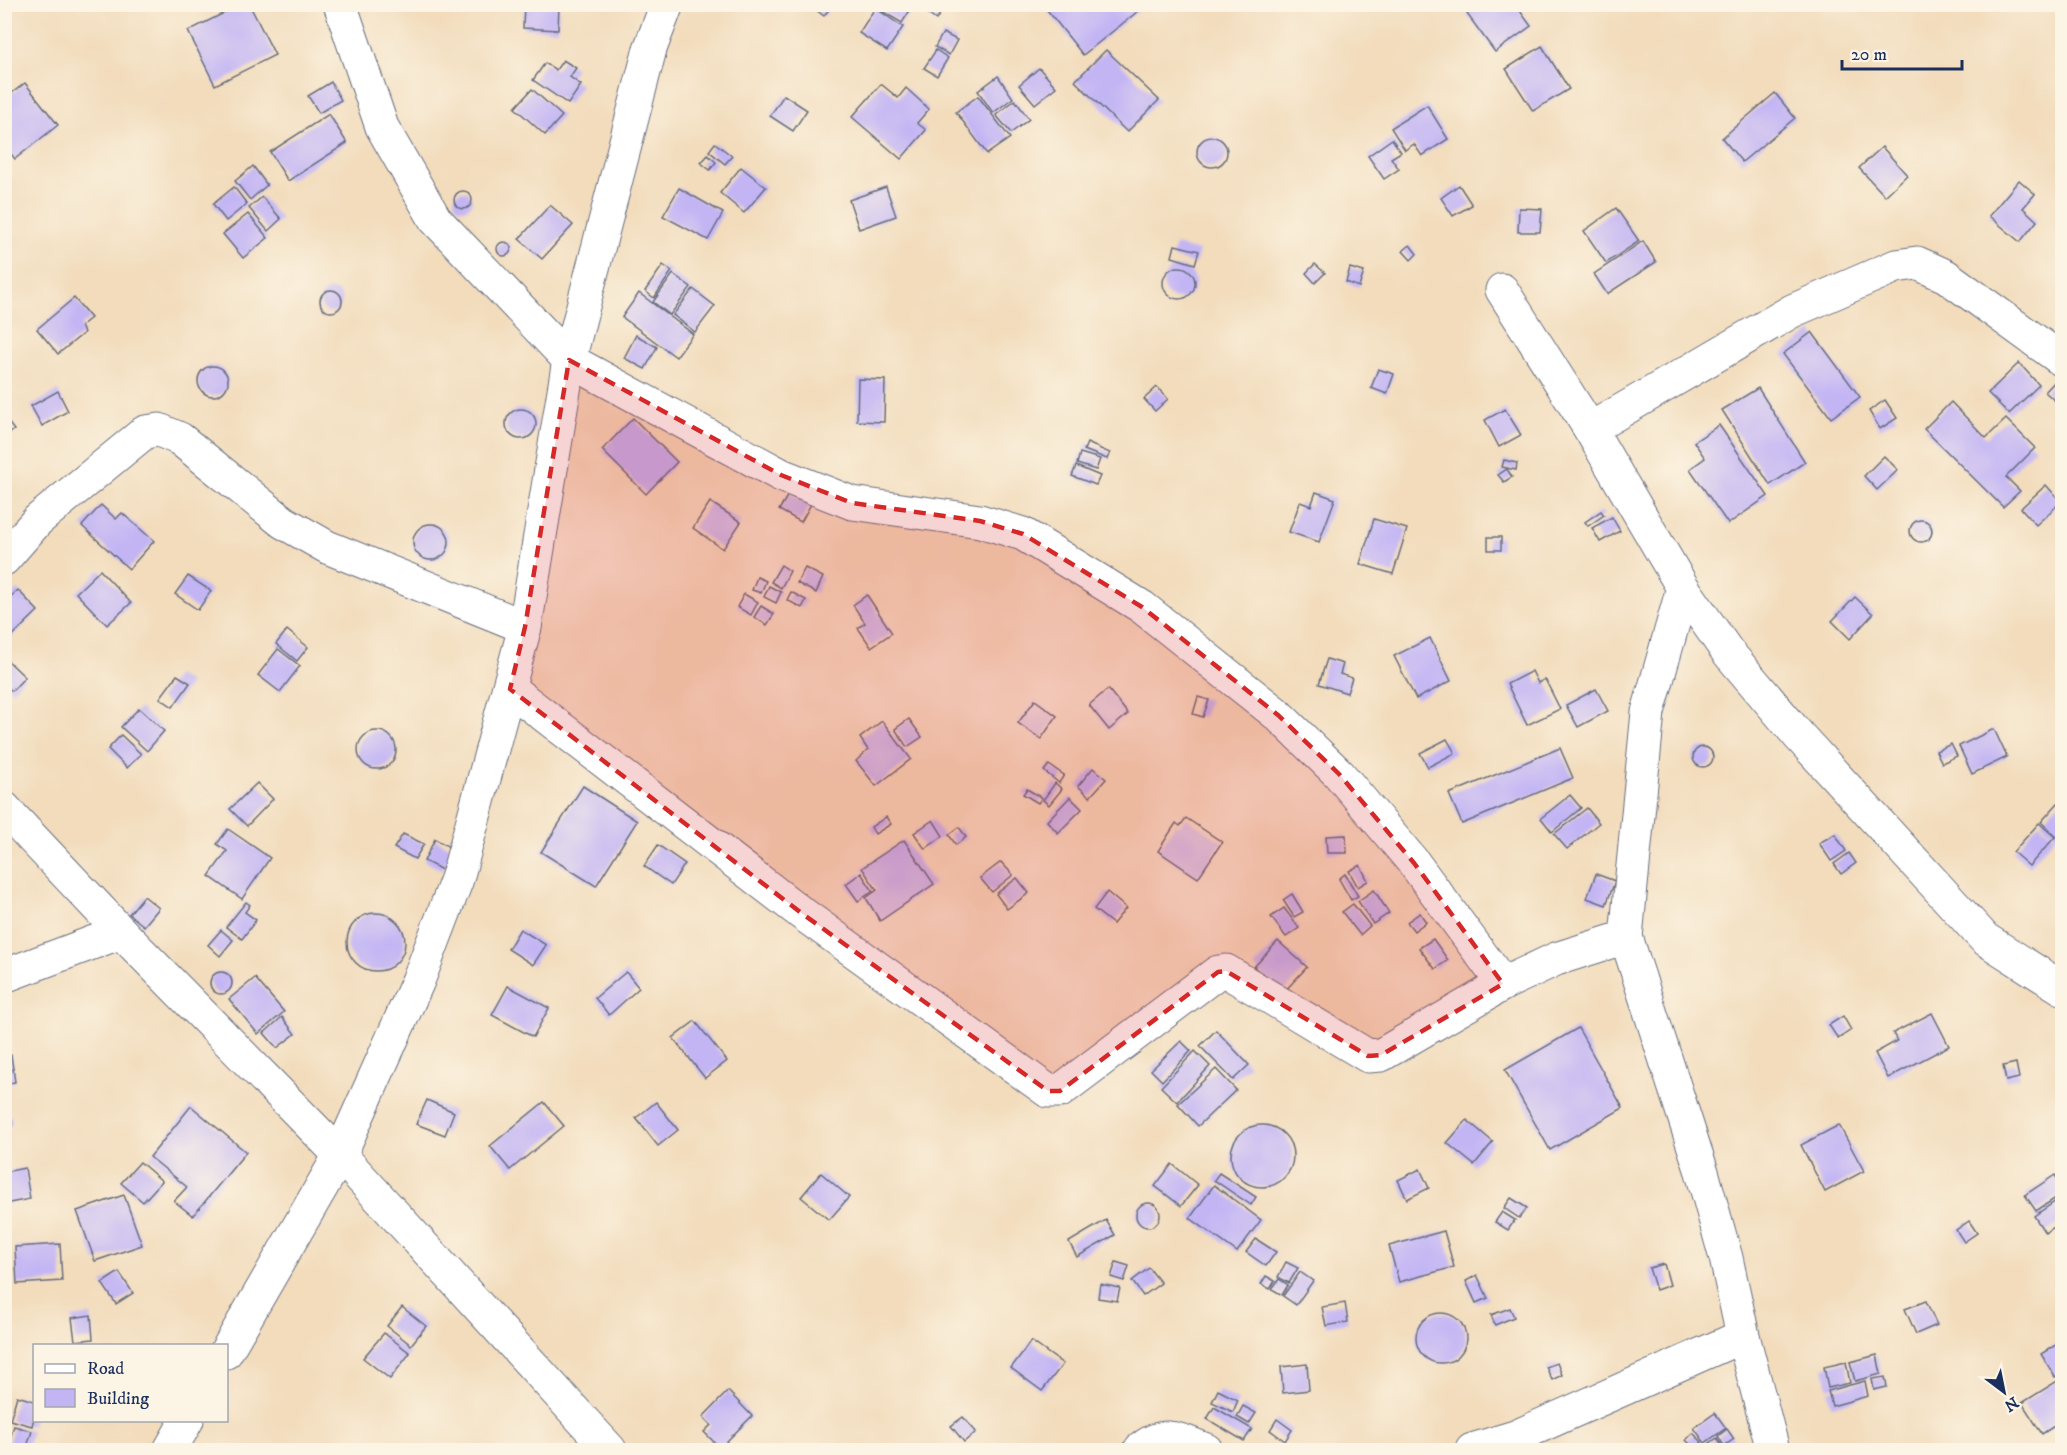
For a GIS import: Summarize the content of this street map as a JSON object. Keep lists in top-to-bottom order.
{
  "legend": ["Road", "Building"],
  "scale_bar": "20 m",
  "north": "bottom right"
}
